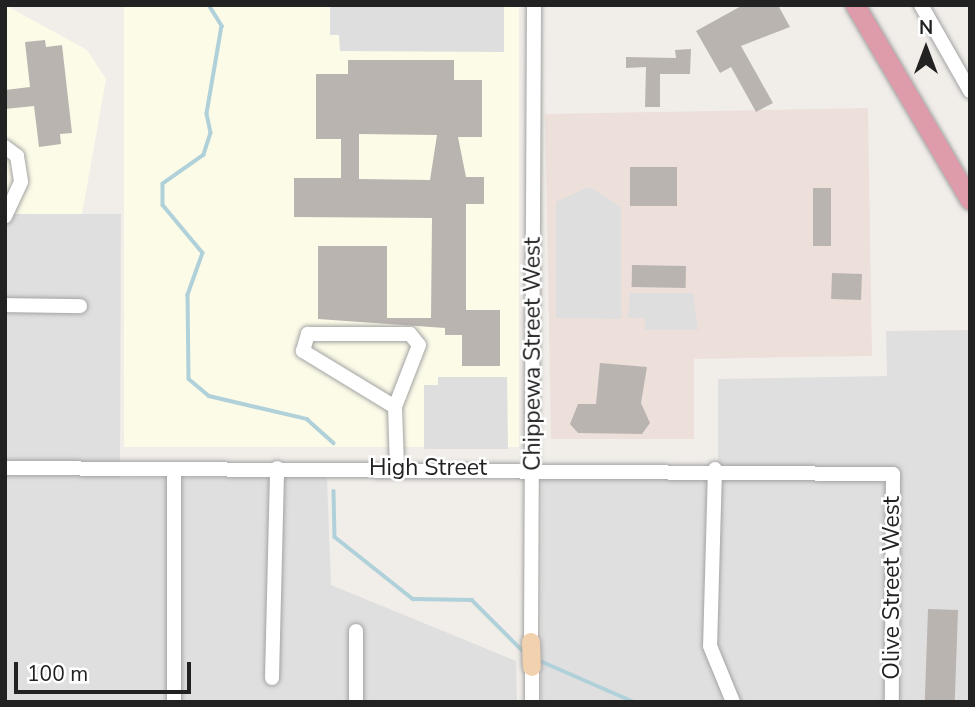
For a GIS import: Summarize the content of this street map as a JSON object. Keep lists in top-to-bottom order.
{
  "streets": {
    "main road": ["Chippewa Street West"],
    "street": ["High Street", "Olive Street West"]
  },
  "crossings": [
    ["Chippewa Street West", "High Street"],
    ["High Street", "Olive Street West"]
  ],
  "scale_bar": "100 m",
  "north": "top"
}
